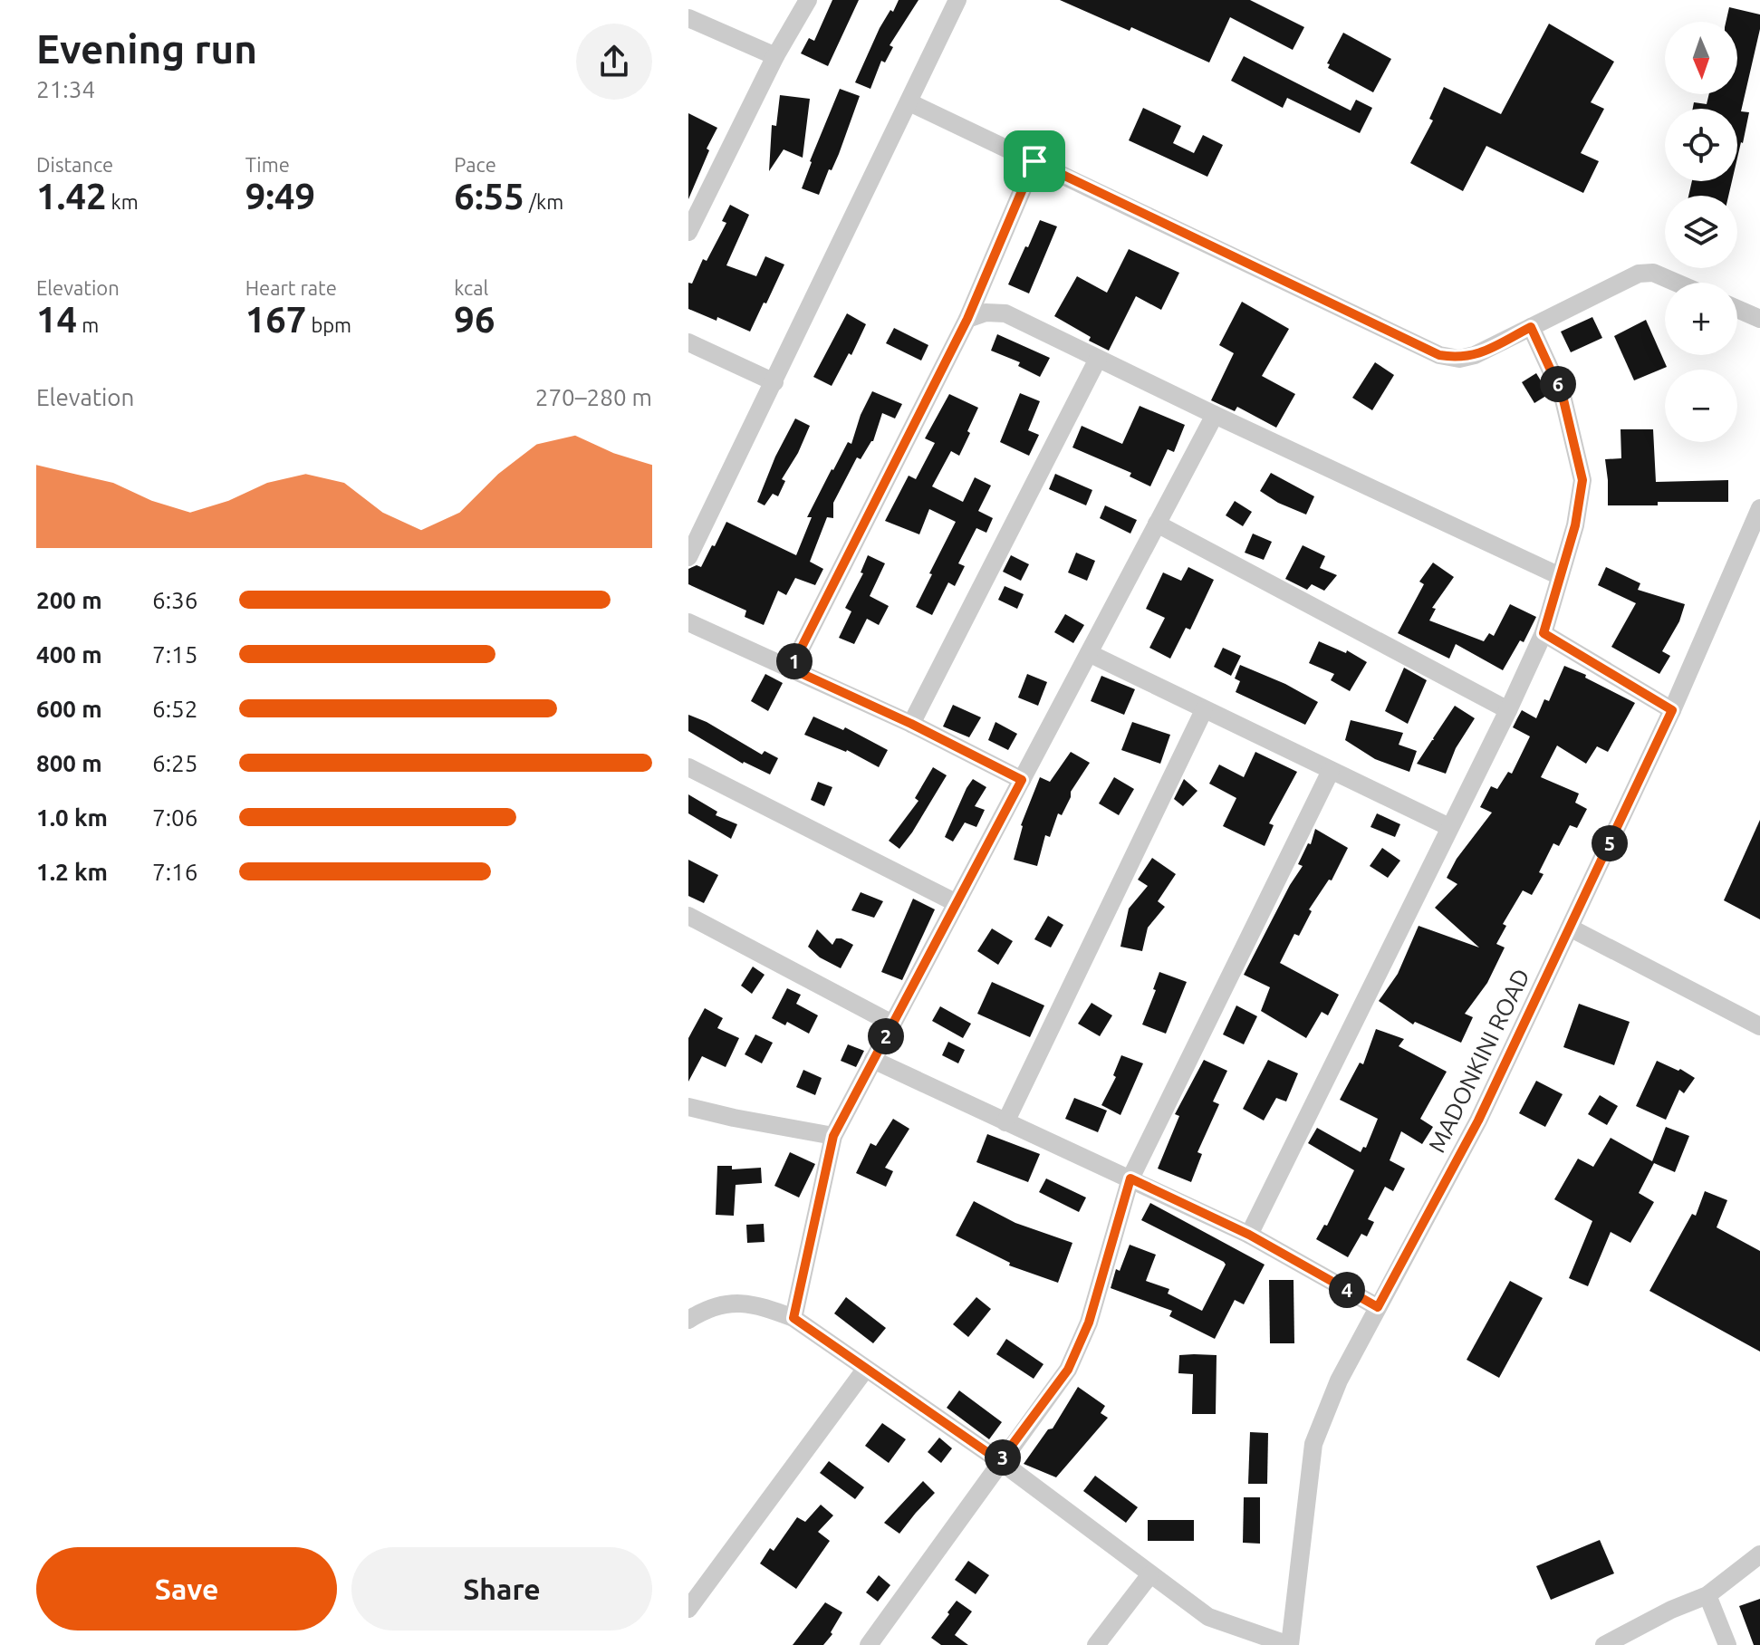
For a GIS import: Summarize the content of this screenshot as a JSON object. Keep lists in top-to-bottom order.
{
  "streets": {
    "street": ["MADONKINI ROAD"]
  },
  "north": "bottom",
  "page": {
    "heading": ["Evening run", "21:34"],
    "map_buttons": ["+", "−"],
    "stats": [
      ["Distance", "1.42 km"],
      ["Time", "9:49"],
      ["Pace", "6:55 /km"],
      ["Elevation", "14 m"],
      ["Heart rate", "167 bpm"],
      ["kcal", "96"]
    ],
    "pins": [
      "6",
      "1",
      "5",
      "2",
      "4",
      "3"
    ],
    "chart": ["Elevation", "270–280 m"],
    "list": [
      {
        "name": "200 m",
        "note": "6:36"
      },
      {
        "name": "400 m",
        "note": "7:15"
      },
      {
        "name": "600 m",
        "note": "6:52"
      },
      {
        "name": "800 m",
        "note": "6:25"
      },
      {
        "name": "1.0 km",
        "note": "7:06"
      },
      {
        "name": "1.2 km",
        "note": "7:16"
      }
    ],
    "buttons": ["Save", "Share"]
  }
}
